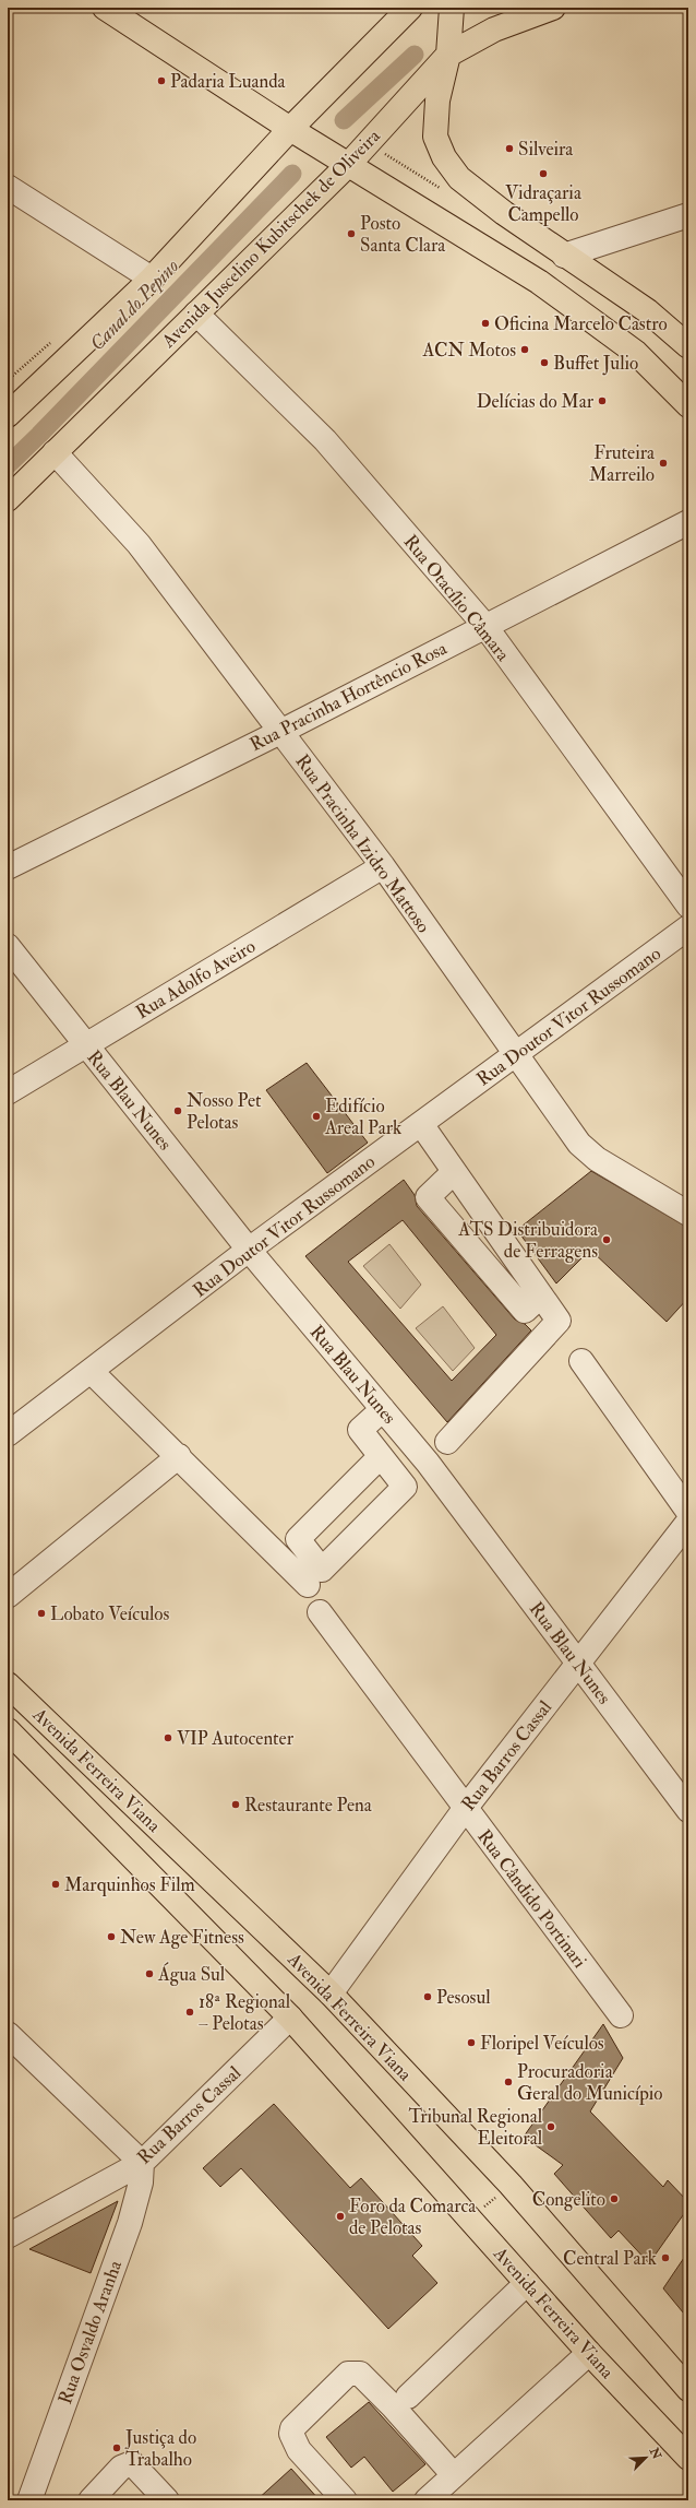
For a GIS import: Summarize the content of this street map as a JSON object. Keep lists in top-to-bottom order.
{
  "streets": {
    "main road": ["Avenida Juscelino Kubitschek de Oliveira", "Avenida Ferreira Viana"],
    "street": [
      "Rua Otacílio Câmara",
      "Rua Pracinha Hortêncio Rosa",
      "Rua Pracinha Izidro Mattoso",
      "Rua Adolfo Aveiro",
      "Rua Doutor Vitor Russomano",
      "Rua Blau Nunes",
      "Rua Barros Cassal",
      "Rua Cândido Portinari",
      "Rua Osvaldo Aranha"
    ]
  },
  "crossings": [
    ["Avenida Juscelino Kubitschek de Oliveira", "Rua Otacílio Câmara"],
    ["Avenida Juscelino Kubitschek de Oliveira", "Rua Pracinha Izidro Mattoso"],
    ["Rua Otacílio Câmara", "Rua Pracinha Hortêncio Rosa"],
    ["Rua Pracinha Hortêncio Rosa", "Rua Pracinha Izidro Mattoso"],
    ["Rua Pracinha Izidro Mattoso", "Rua Adolfo Aveiro"],
    ["Rua Pracinha Izidro Mattoso", "Rua Doutor Vitor Russomano"],
    ["Rua Adolfo Aveiro", "Rua Blau Nunes"],
    ["Rua Doutor Vitor Russomano", "Rua Blau Nunes"],
    ["Rua Blau Nunes", "Rua Barros Cassal"],
    ["Rua Barros Cassal", "Avenida Ferreira Viana"],
    ["Rua Barros Cassal", "Rua Cândido Portinari"],
    ["Rua Barros Cassal", "Rua Osvaldo Aranha"]
  ],
  "water": ["Canal do Pepino"],
  "places": [
    "Padaria Luanda",
    "Silveira",
    "Vidraçaria Campello",
    "Posto Santa Clara",
    "Oficina Marcelo Castro",
    "ACN Motos",
    "Buffet Julio",
    "Delícias do Mar",
    "Fruteira Marreilo",
    "Nosso Pet Pelotas",
    "Edifício Areal Park",
    "ATS Distribuidora de Ferragens",
    "Lobato Veículos",
    "VIP Autocenter",
    "Restaurante Pena",
    "Marquinhos Film",
    "New Age Fitness",
    "Água Sul",
    "Pesosul",
    "18ª Regional – Pelotas",
    "Floripel Veículos",
    "Procuradoria Geral do Município",
    "Tribunal Regional Eleitoral",
    "Congelito",
    "Foro da Comarca de Pelotas",
    "Central Park",
    "Justiça do Trabalho"
  ],
  "north": "top right"
}
